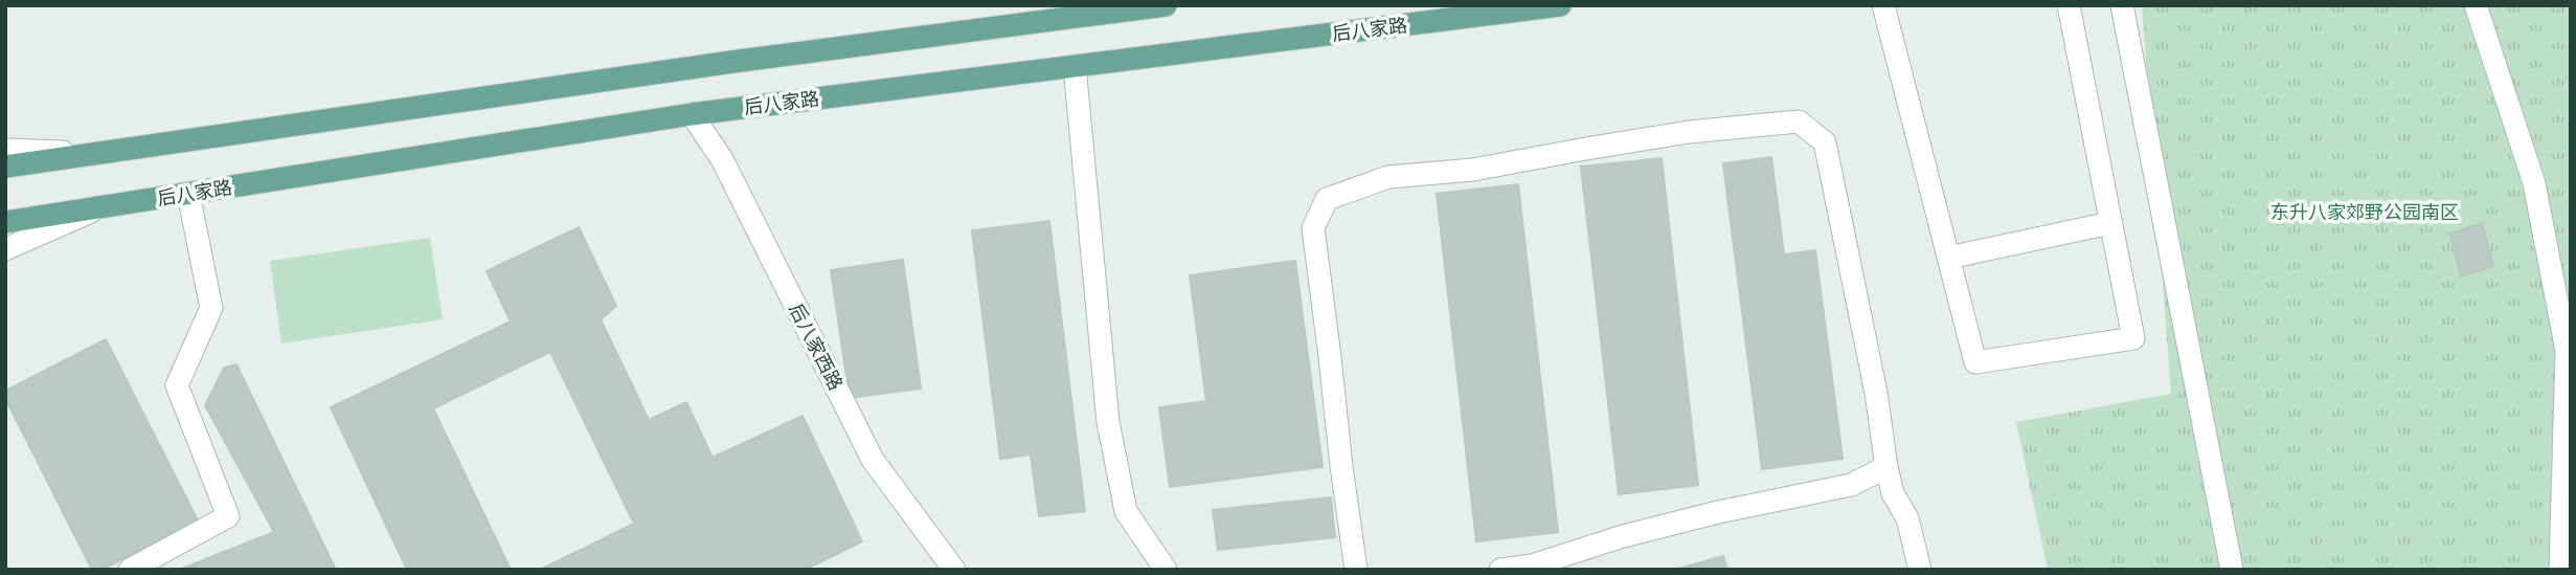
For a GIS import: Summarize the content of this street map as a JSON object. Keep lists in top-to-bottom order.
{
  "streets": {
    "main road": ["后八家路"],
    "street": ["后八家西路"]
  },
  "crossings": [
    ["后八家路", "后八家西路"]
  ],
  "parks": ["东升八家郊野公园南区"]
}
